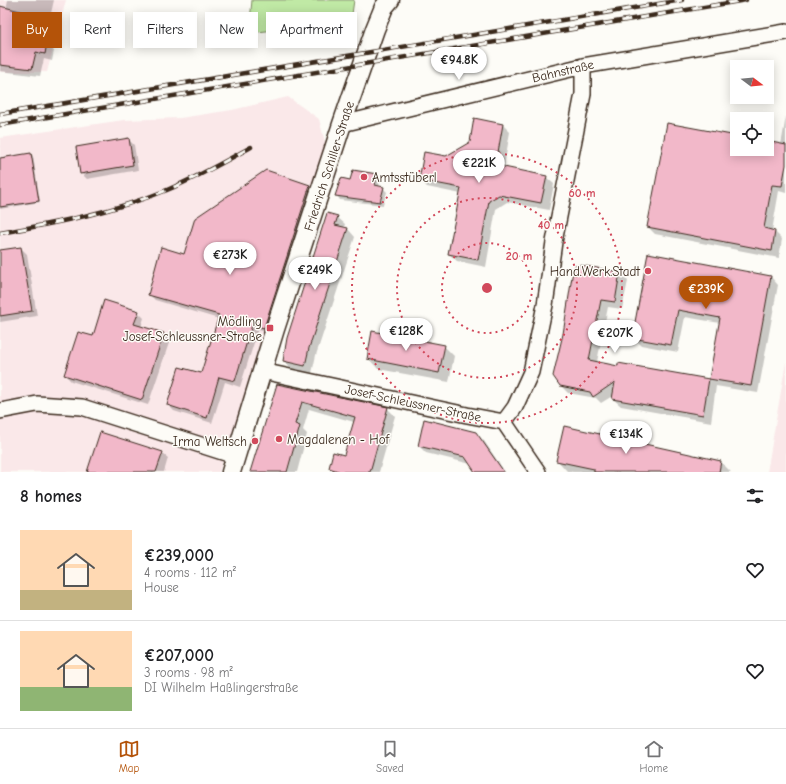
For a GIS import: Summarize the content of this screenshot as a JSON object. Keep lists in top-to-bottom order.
{
  "streets": {
    "street": ["Bahnstraße", "Friedrich Schiller-Straße", "Josef-Schleussner-Straße"]
  },
  "crossings": [
    ["Bahnstraße", "Friedrich Schiller-Straße"],
    ["Friedrich Schiller-Straße", "Josef-Schleussner-Straße"]
  ],
  "places": {
    "other": [
      "Amtsstüberl",
      "Hand.Werk.Stadt",
      "Magdalenen - Hof",
      "Irma Weltsch"
    ],
    "transit": ["Mödling Josef-Schleussner-Straße"]
  },
  "north": "right",
  "page": {
    "chip": [
      "Buy",
      "Rent",
      "Filters",
      "New",
      "Apartment"
    ],
    "price": [
      "€94.8K",
      "€221K",
      "€273K",
      "€249K",
      "€239K",
      "€128K",
      "€207K",
      "€134K"
    ],
    "heading": "8 homes",
    "list": [
      {
        "name": "€239,000",
        "note": "4 rooms · 112 m² · House"
      },
      {
        "name": "€207,000",
        "note": "3 rooms · 98 m² · DI Wilhelm Haßlingerstraße"
      }
    ],
    "tabs": ["Map", "Saved", "Home"]
  },
  "rings": ["60 m", "40 m", "20 m"]
}
